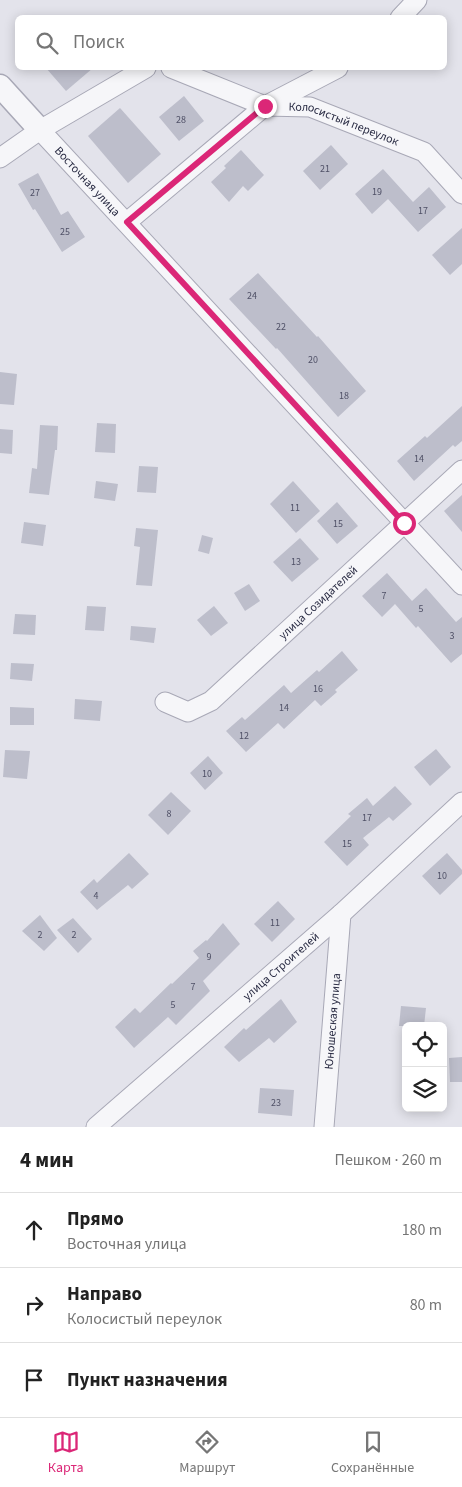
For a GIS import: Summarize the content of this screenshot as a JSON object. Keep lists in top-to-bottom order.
{
  "streets": {
    "street": [
      "Колосистый переулок",
      "Восточная улица",
      "улица Созидателей",
      "улица Строителей",
      "Юношеская улица"
    ]
  },
  "crossings": [
    ["Восточная улица", "улица Созидателей"],
    ["улица Строителей", "Юношеская улица"]
  ],
  "house_numbers": [
    "28",
    "21",
    "19",
    "27",
    "17",
    "25",
    "24",
    "22",
    "20",
    "18",
    "14",
    "11",
    "15",
    "13",
    "7",
    "5",
    "3",
    "16",
    "14",
    "12",
    "10",
    "8",
    "17",
    "15",
    "10",
    "4",
    "11",
    "2",
    "2",
    "9",
    "7",
    "5",
    "23"
  ],
  "page": {
    "search": "Поиск",
    "heading": ["4 мин", "Пешком · 260 m"],
    "list": [
      ["Прямо", "Восточная улица", "180 m"],
      ["Направо", "Колосистый переулок", "80 m"],
      "Пункт назначения"
    ],
    "nav": ["Карта", "Маршрут", "Сохранённые"]
  }
}
